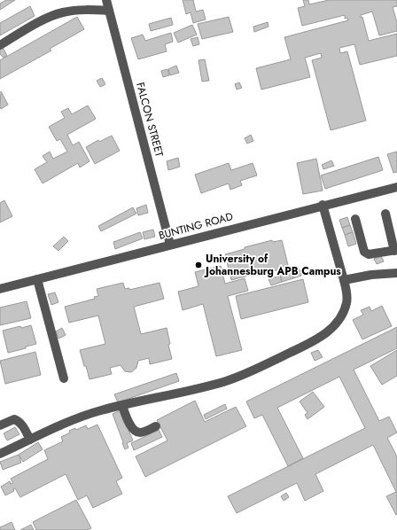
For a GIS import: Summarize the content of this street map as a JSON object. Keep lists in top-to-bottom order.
{
  "streets": {
    "street": ["FALCON STREET", "BUNTING ROAD"]
  },
  "crossings": [
    ["FALCON STREET", "BUNTING ROAD"]
  ],
  "places": ["University of Johannesburg APB Campus"]
}
